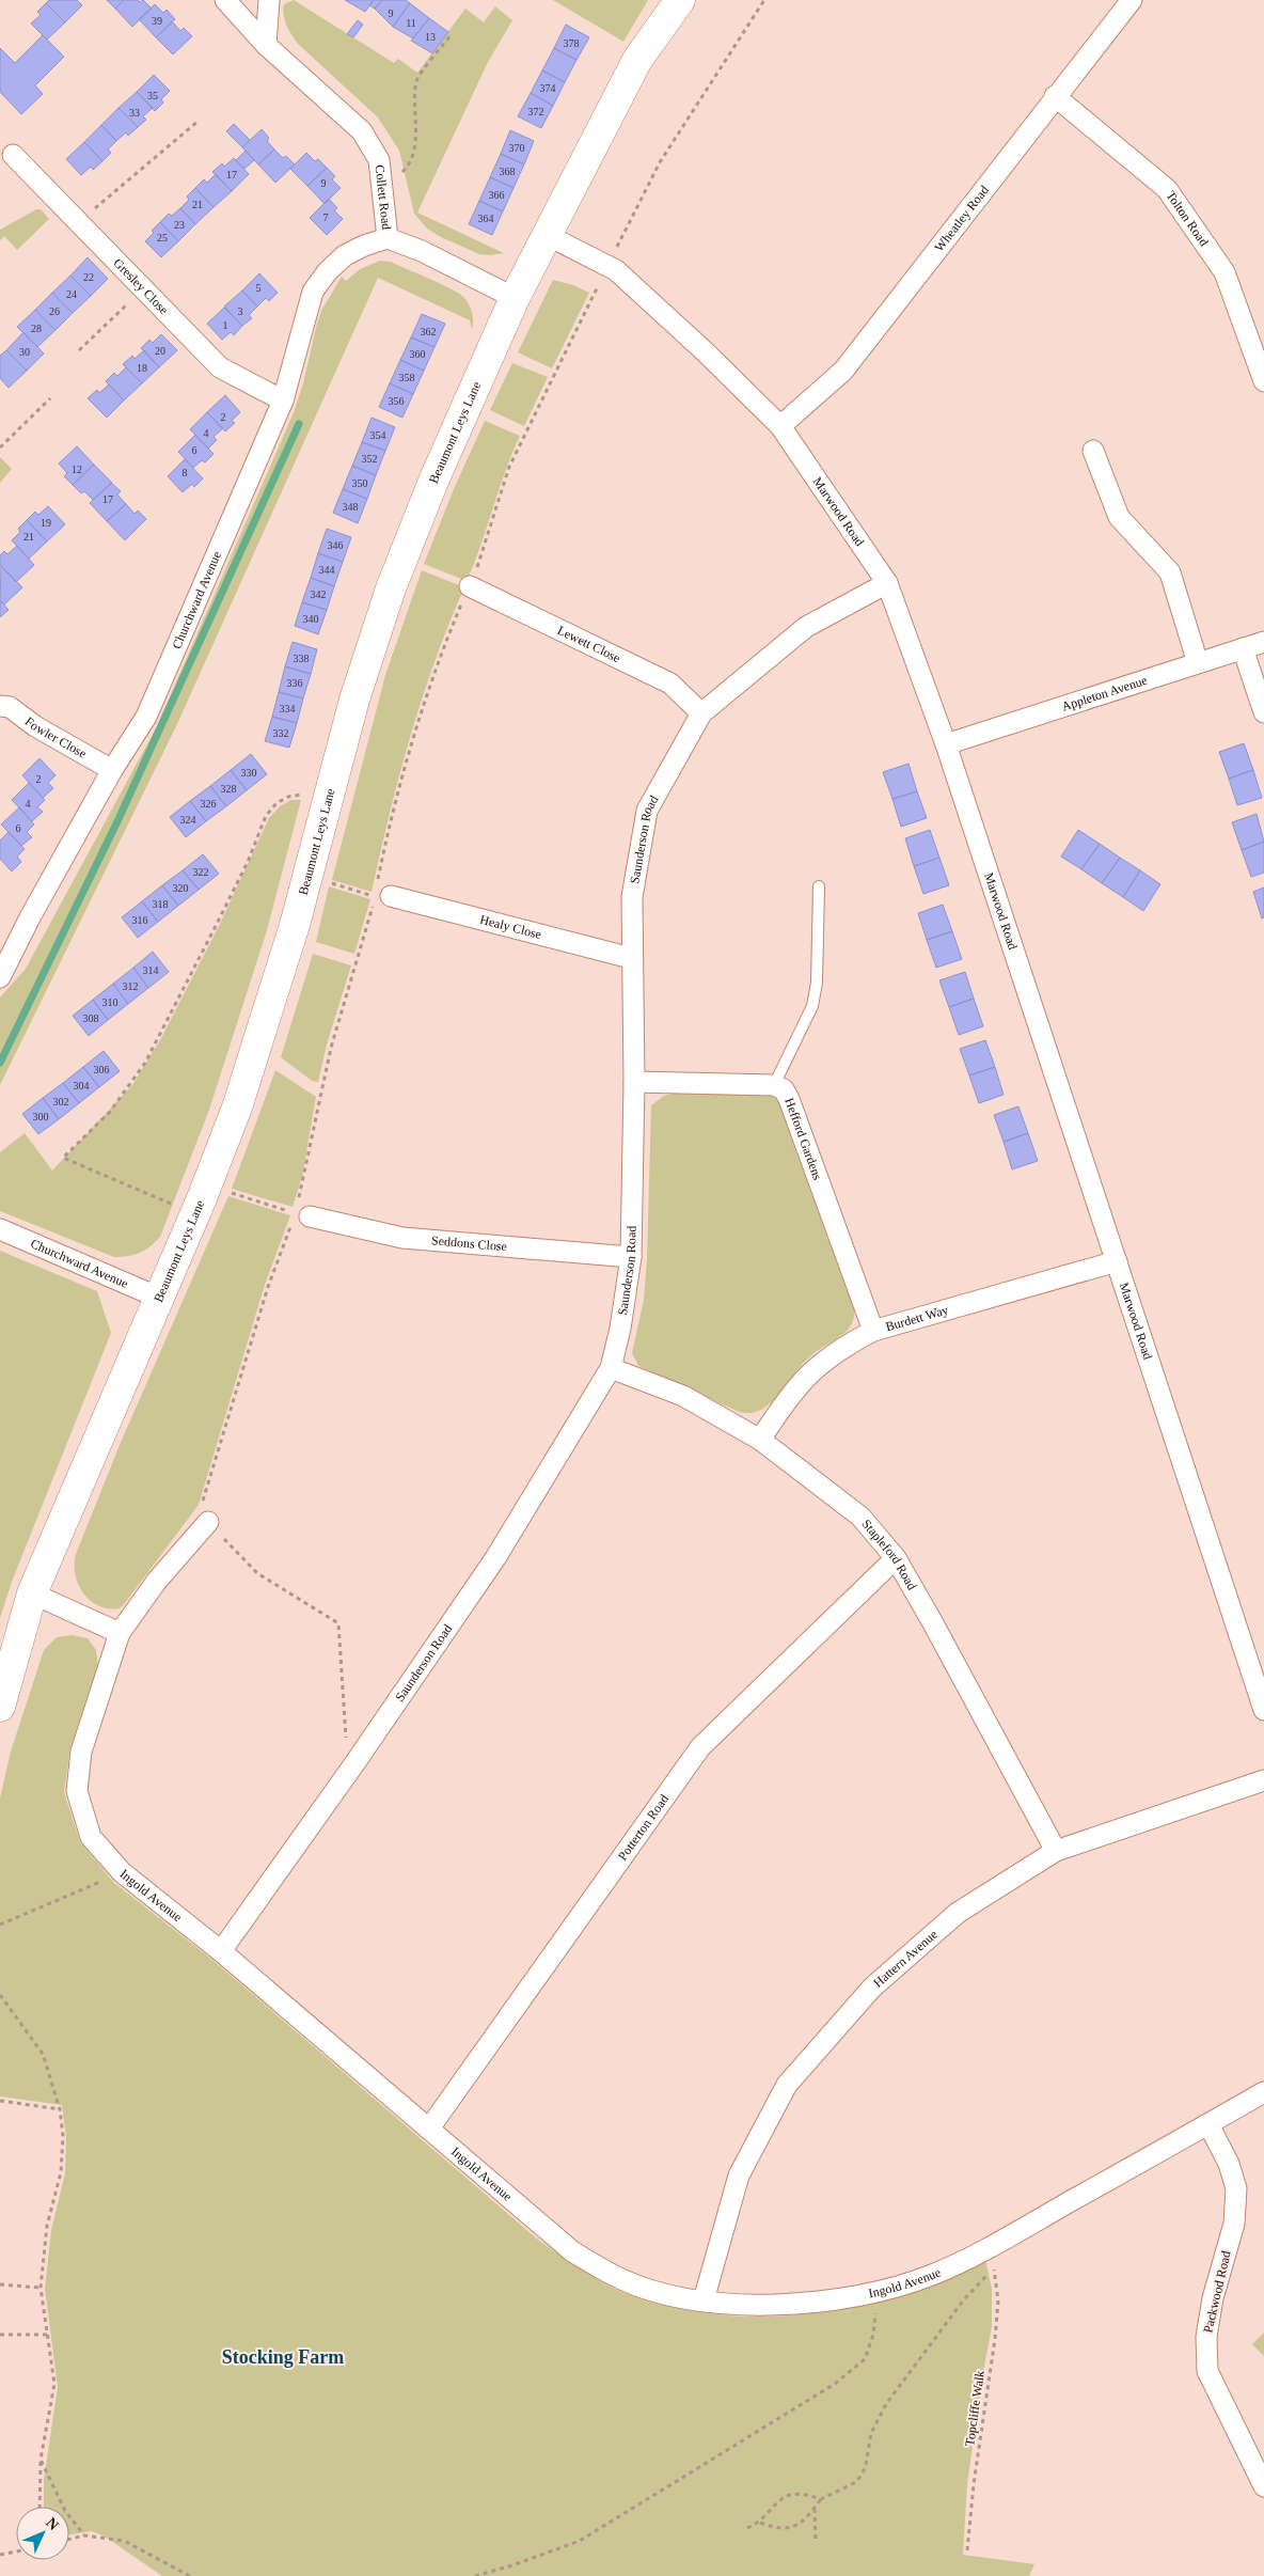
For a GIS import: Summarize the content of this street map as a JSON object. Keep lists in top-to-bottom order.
{
  "streets": {
    "street": [
      "Collett Road",
      "Wheatley Road",
      "Tolton Road",
      "Gresley Close",
      "Beaumont Leys Lane",
      "Marwood Road",
      "Churchward Avenue",
      "Lewett Close",
      "Appleton Avenue",
      "Fowler Close",
      "Saunderson Road",
      "Healy Close",
      "Hefford Gardens",
      "Seddons Close",
      "Burdett Way",
      "Stapleford Road",
      "Potterton Road",
      "Ingold Avenue",
      "Hattern Avenue",
      "Packwood Road"
    ],
    "path": ["Topcliffe Walk"]
  },
  "crossings": [
    ["Collett Road", "Beaumont Leys Lane"],
    ["Collett Road", "Churchward Avenue"],
    ["Wheatley Road", "Tolton Road"],
    ["Wheatley Road", "Marwood Road"],
    ["Gresley Close", "Churchward Avenue"],
    ["Beaumont Leys Lane", "Marwood Road"],
    ["Beaumont Leys Lane", "Churchward Avenue"],
    ["Marwood Road", "Appleton Avenue"],
    ["Marwood Road", "Saunderson Road"],
    ["Marwood Road", "Burdett Way"],
    ["Churchward Avenue", "Fowler Close"],
    ["Lewett Close", "Saunderson Road"],
    ["Saunderson Road", "Healy Close"],
    ["Saunderson Road", "Hefford Gardens"],
    ["Saunderson Road", "Seddons Close"],
    ["Saunderson Road", "Stapleford Road"],
    ["Saunderson Road", "Ingold Avenue"],
    ["Hefford Gardens", "Burdett Way"],
    ["Burdett Way", "Stapleford Road"],
    ["Stapleford Road", "Potterton Road"],
    ["Stapleford Road", "Hattern Avenue"],
    ["Potterton Road", "Ingold Avenue"],
    ["Ingold Avenue", "Hattern Avenue"],
    ["Ingold Avenue", "Packwood Road"],
    ["Ingold Avenue", "Topcliffe Walk"]
  ],
  "districts": ["Stocking Farm"],
  "house_numbers": [
    "9",
    "39",
    "11",
    "13",
    "378",
    "374",
    "35",
    "372",
    "33",
    "370",
    "368",
    "17",
    "9",
    "366",
    "21",
    "7",
    "364",
    "23",
    "25",
    "22",
    "5",
    "24",
    "26",
    "3",
    "1",
    "28",
    "362",
    "20",
    "30",
    "360",
    "18",
    "358",
    "356",
    "2",
    "4",
    "354",
    "6",
    "352",
    "12",
    "8",
    "350",
    "17",
    "348",
    "19",
    "21",
    "346",
    "344",
    "342",
    "340",
    "338",
    "336",
    "334",
    "332",
    "330",
    "2",
    "328",
    "4",
    "326",
    "324",
    "6",
    "322",
    "320",
    "318",
    "316",
    "314",
    "312",
    "310",
    "308",
    "306",
    "304",
    "302",
    "300"
  ],
  "north": "top right"
}
